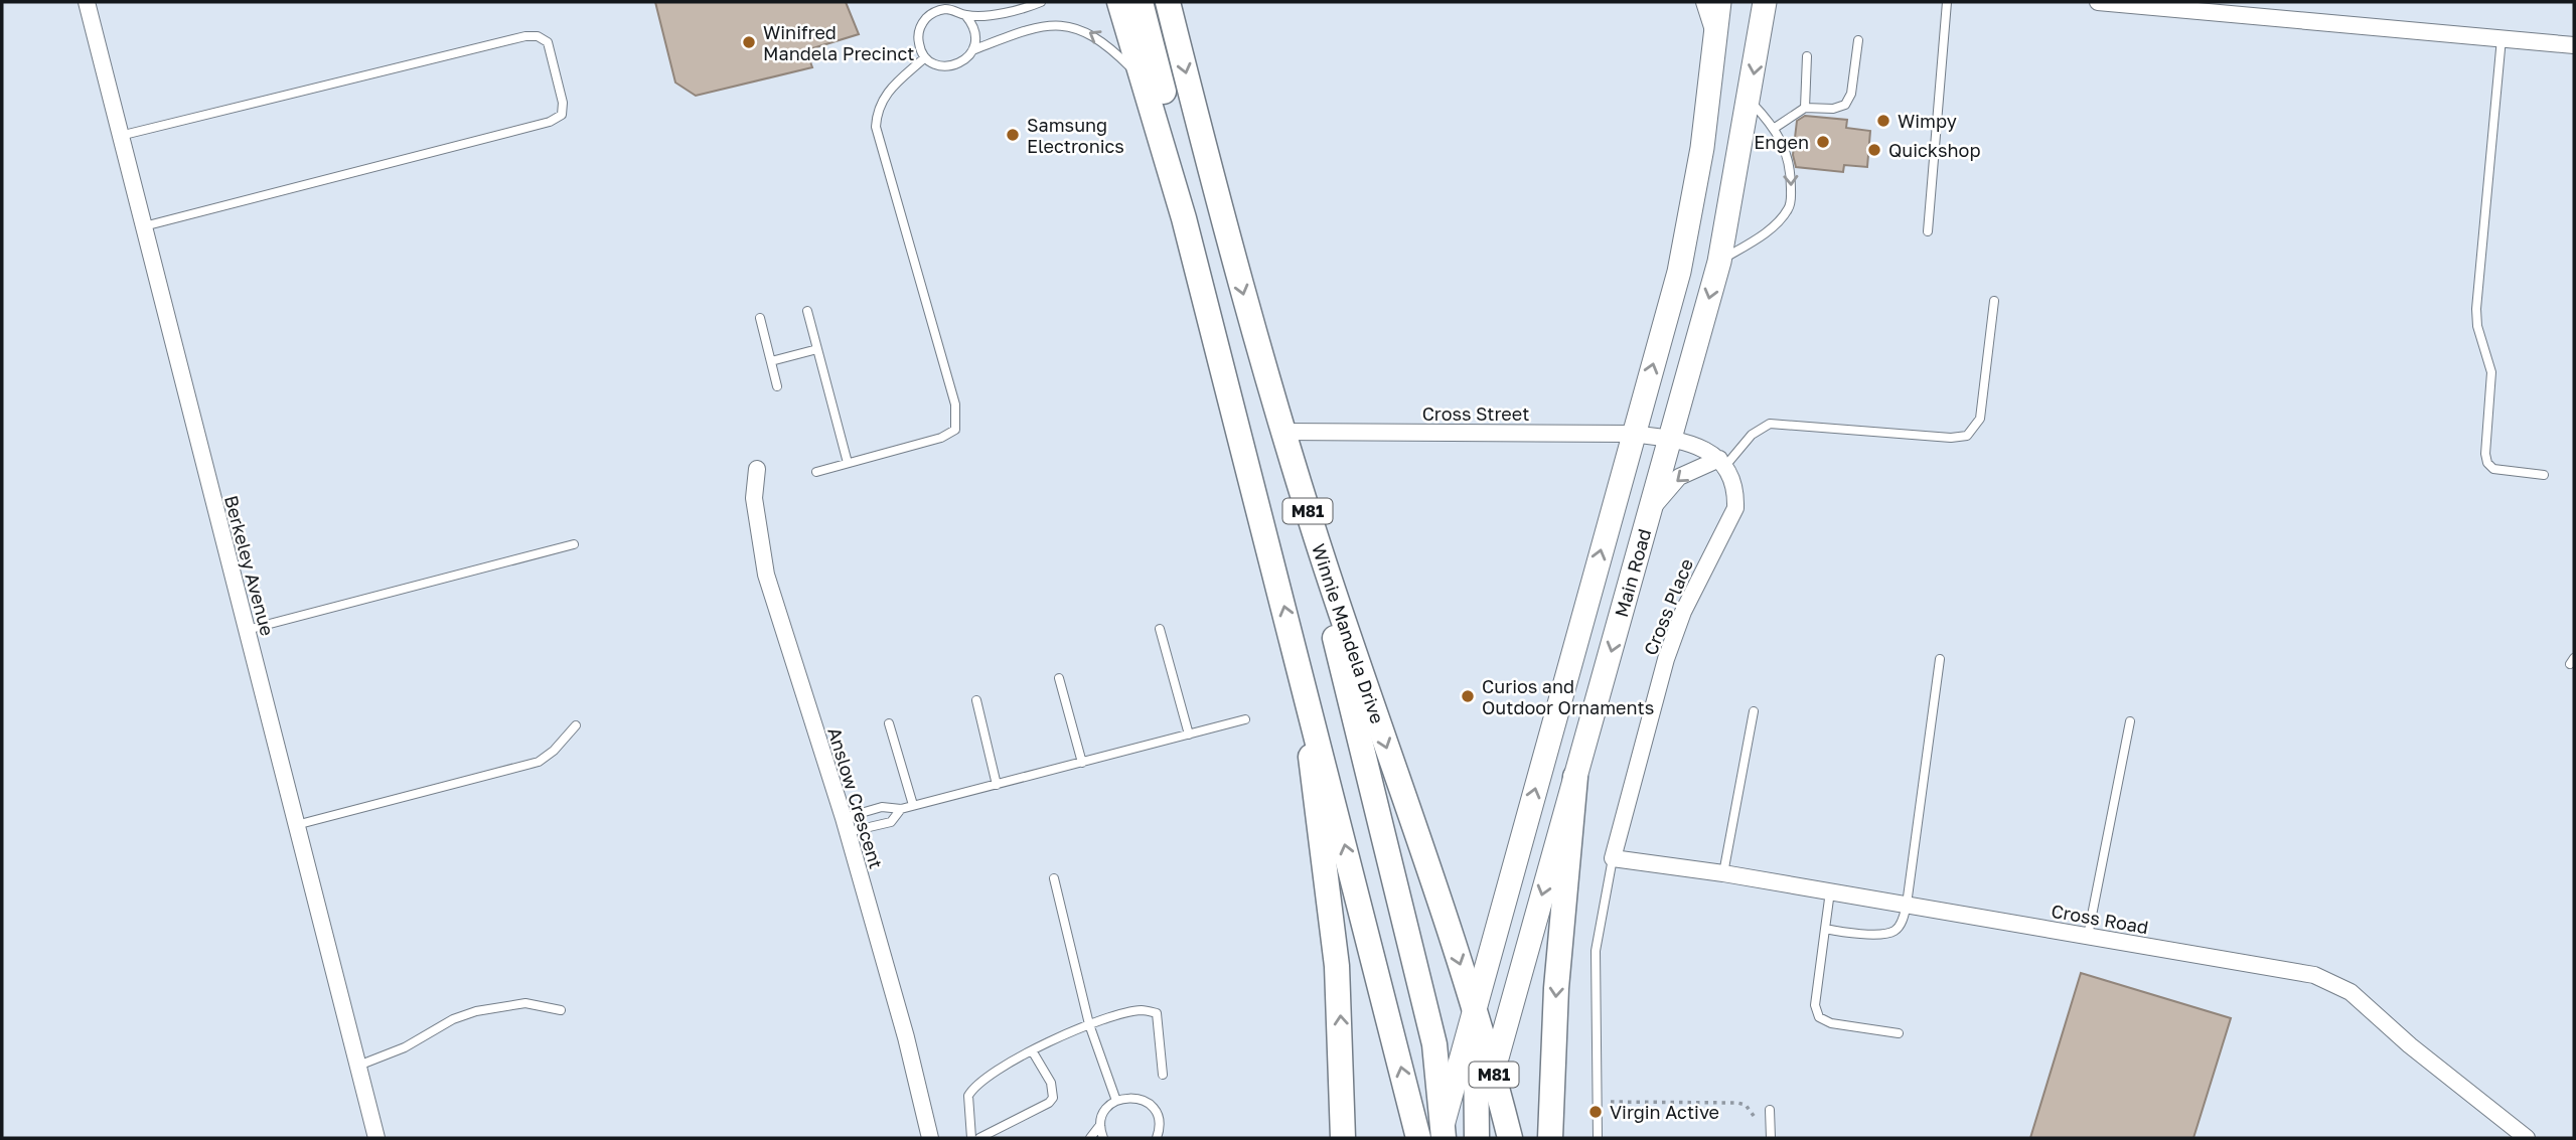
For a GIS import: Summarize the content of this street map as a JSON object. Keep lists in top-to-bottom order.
{
  "streets": {
    "main road": ["M81", "Main Road", "Winnie Mandela Drive"],
    "street": [
      "Cross Street",
      "Berkeley Avenue",
      "Cross Place",
      "Anslow Crescent",
      "Cross Road"
    ]
  },
  "crossings": [
    ["Cross Street", "Main Road"],
    ["Cross Street", "Winnie Mandela Drive"],
    ["Main Road", "Winnie Mandela Drive"],
    ["Cross Place", "Cross Road"]
  ],
  "places": [
    "Winifred Mandela Precinct",
    "Wimpy",
    "Samsung Electronics",
    "Engen",
    "Quickshop",
    "Curios and Outdoor Ornaments",
    "Virgin Active"
  ]
}
